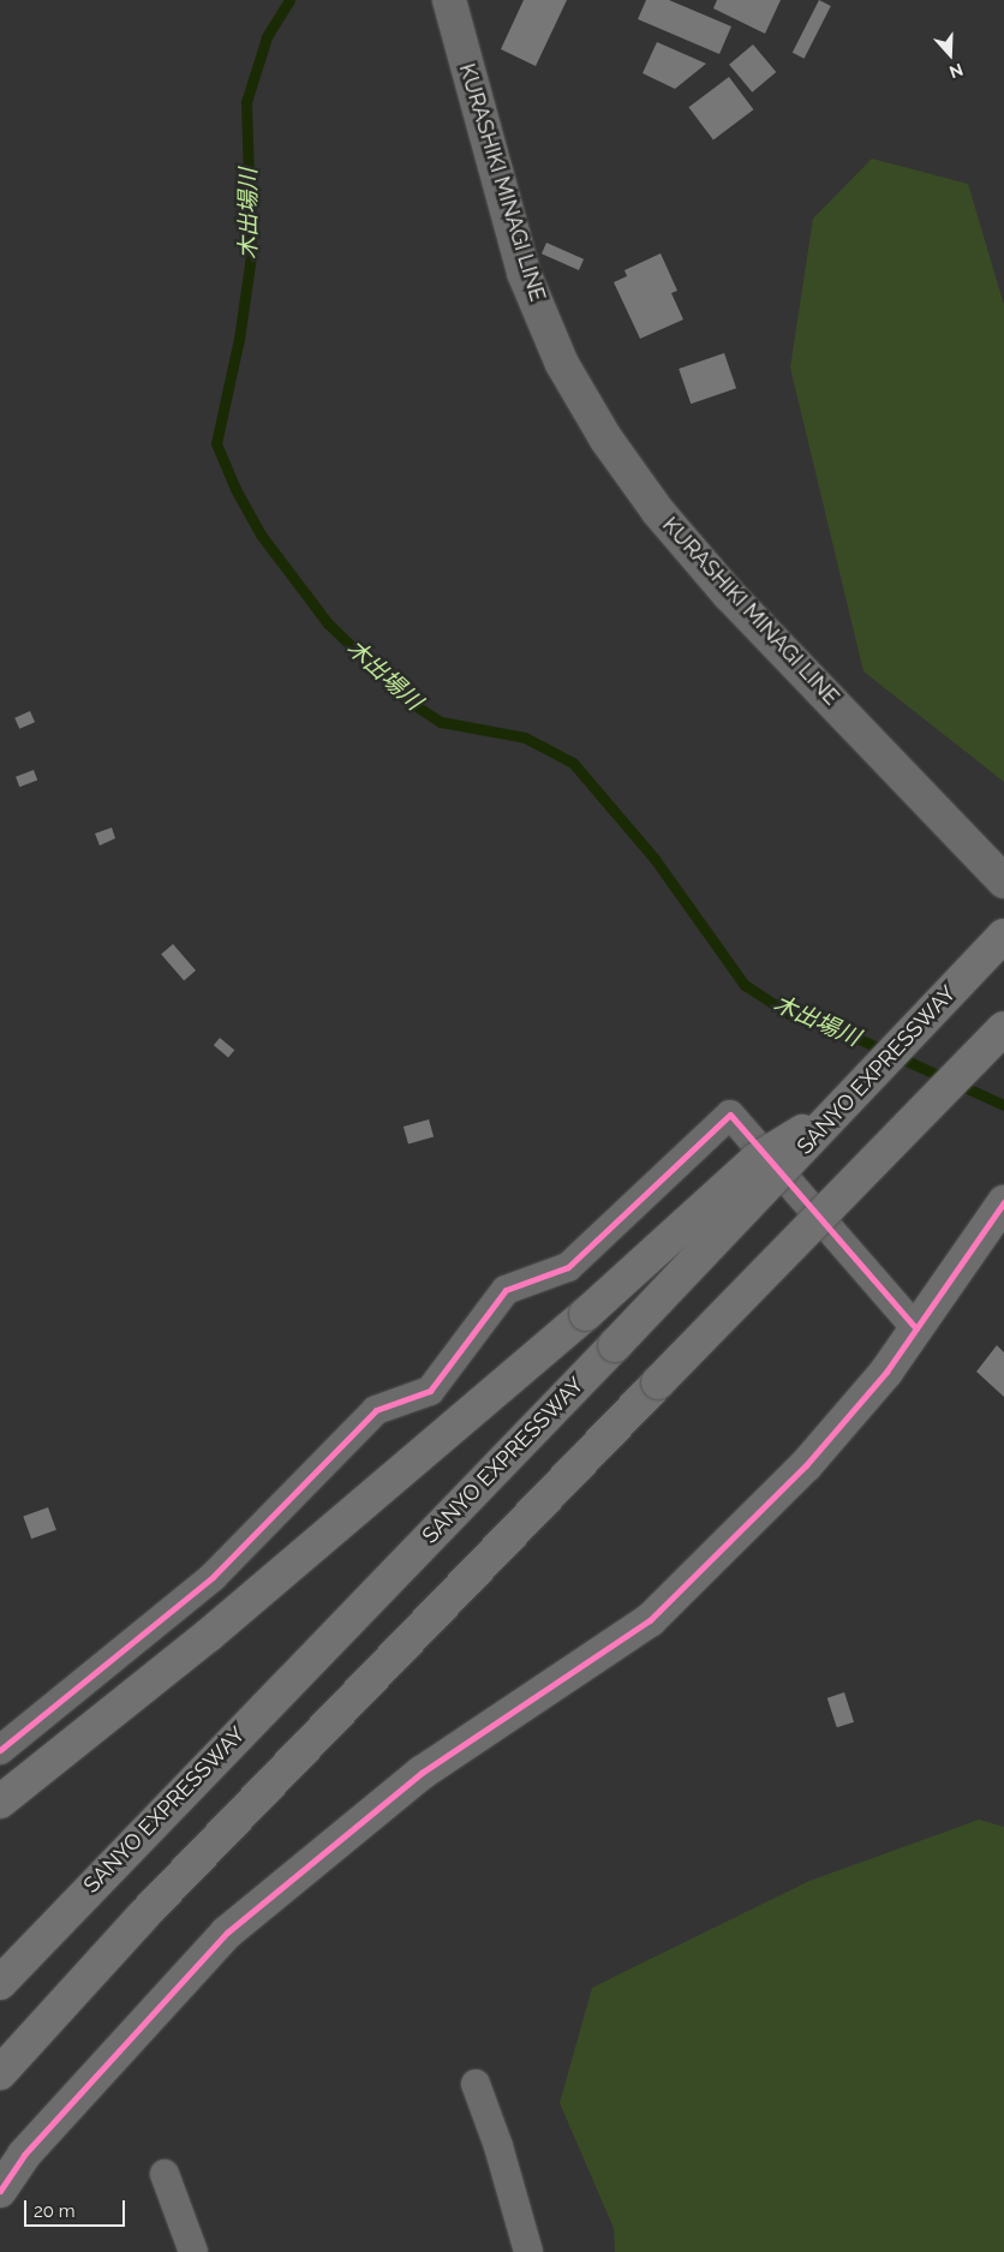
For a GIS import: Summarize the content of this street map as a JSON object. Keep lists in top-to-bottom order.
{
  "streets": {
    "highway": ["SANYO EXPRESSWAY"],
    "main road": ["KURASHIKI MINAGI LINE"]
  },
  "water": ["木出場川"],
  "scale_bar": "20 m",
  "north": "bottom"
}
